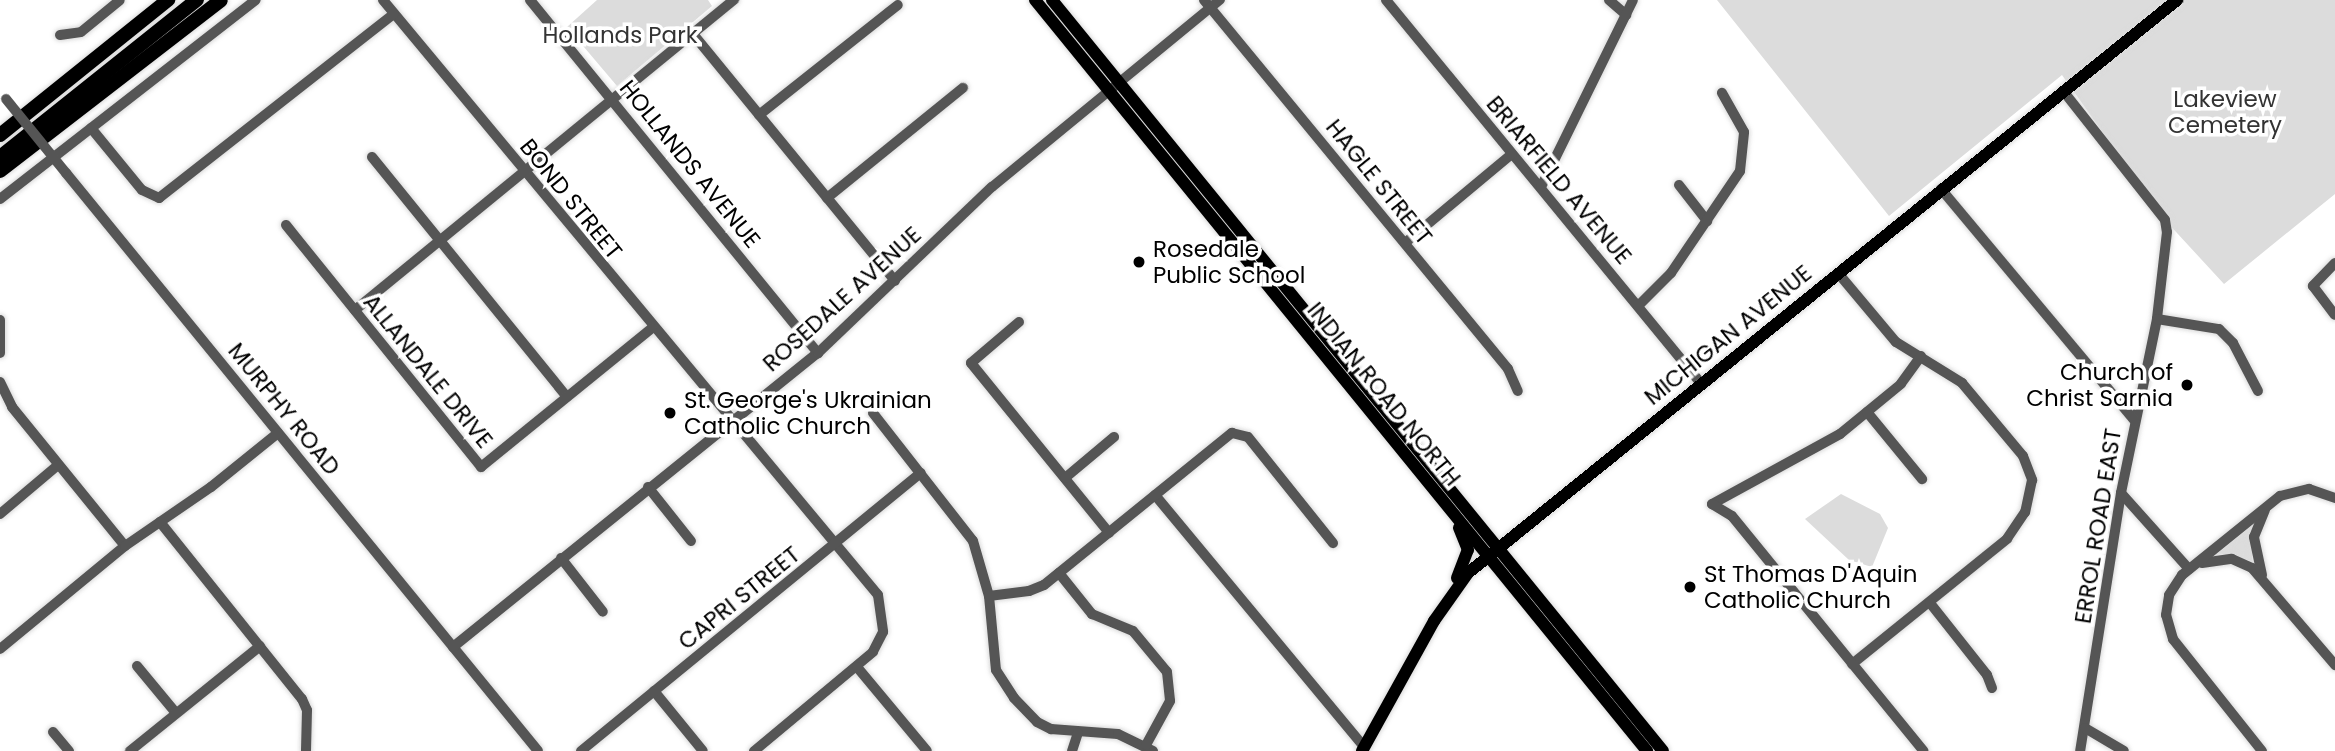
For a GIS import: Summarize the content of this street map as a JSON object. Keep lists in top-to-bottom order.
{
  "streets": {
    "main road": ["MICHIGAN AVENUE", "INDIAN ROAD NORTH"],
    "street": [
      "HOLLANDS AVENUE",
      "BRIARFIELD AVENUE",
      "HAGLE STREET",
      "BOND STREET",
      "ROSEDALE AVENUE",
      "ALLANDALE DRIVE",
      "MURPHY ROAD",
      "ERROL ROAD EAST",
      "CAPRI STREET"
    ]
  },
  "crossings": [
    ["HOLLANDS AVENUE", "ROSEDALE AVENUE"],
    ["BRIARFIELD AVENUE", "MICHIGAN AVENUE"],
    ["HAGLE STREET", "ROSEDALE AVENUE"],
    ["BOND STREET", "ROSEDALE AVENUE"],
    ["BOND STREET", "ALLANDALE DRIVE"],
    ["BOND STREET", "CAPRI STREET"],
    ["ROSEDALE AVENUE", "INDIAN ROAD NORTH"],
    ["ROSEDALE AVENUE", "MURPHY ROAD"],
    ["MICHIGAN AVENUE", "INDIAN ROAD NORTH"],
    ["MICHIGAN AVENUE", "ERROL ROAD EAST"]
  ],
  "parks": ["Hollands Park", "Lakeview Cemetery"],
  "places": [
    "Rosedale Public School",
    "Church of Christ Sarnia",
    "St. George's Ukrainian Catholic Church",
    "St Thomas D'Aquin Catholic Church"
  ]
}
